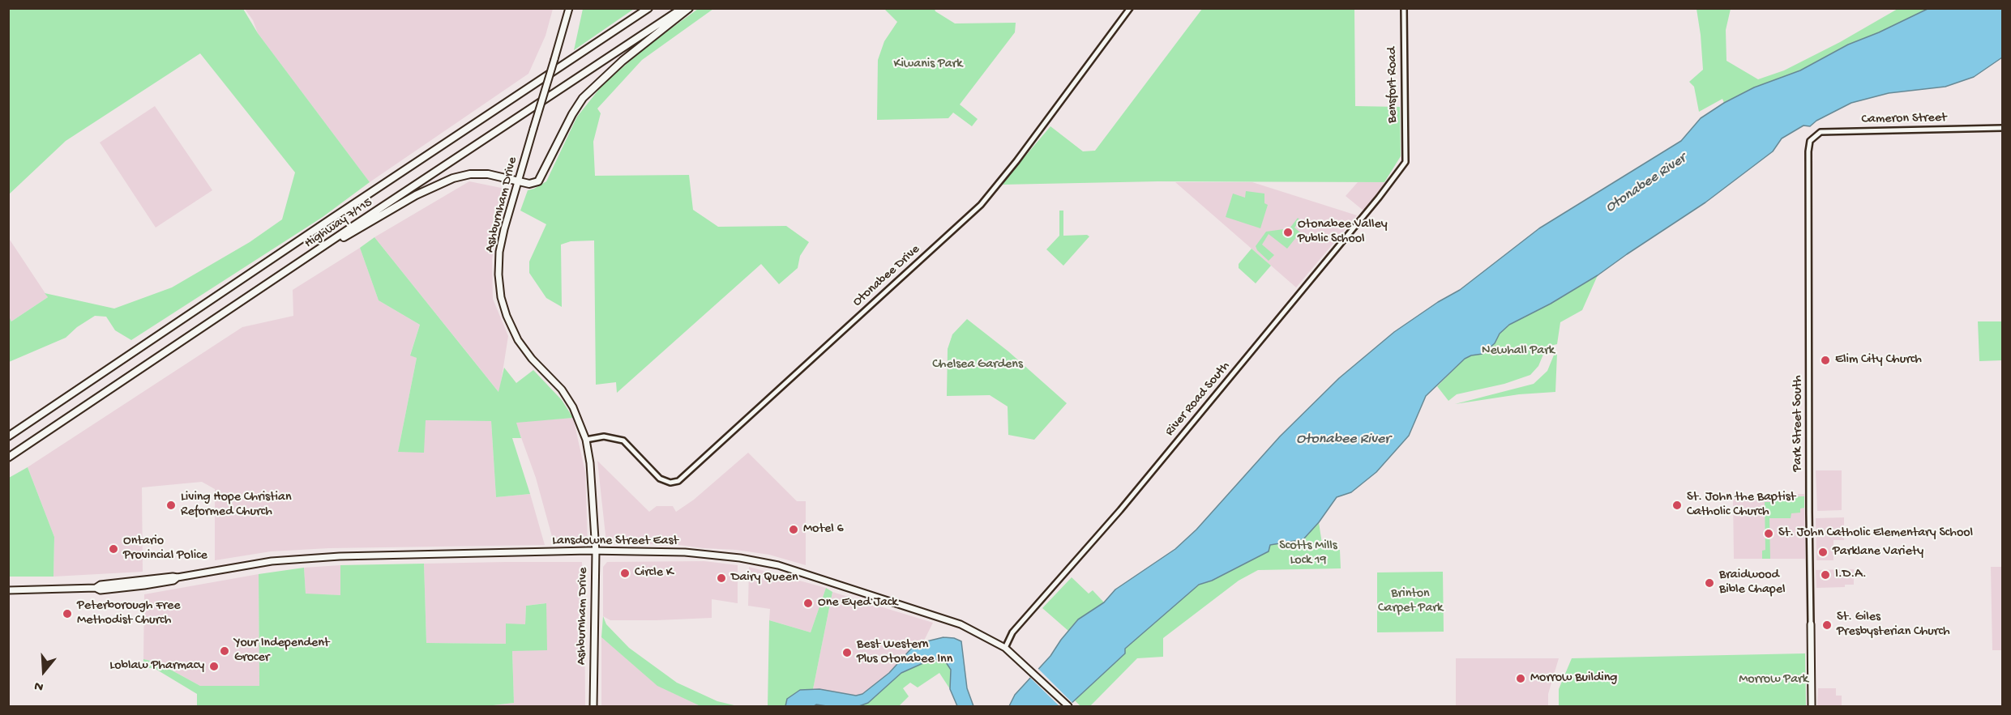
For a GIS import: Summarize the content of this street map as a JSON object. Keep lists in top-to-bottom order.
{
  "streets": {
    "highway": ["Highway 7/115"],
    "main road": ["Ashburnham Drive", "Park Street South", "Lansdowne Street East"],
    "street": [
      "Bensfort Road",
      "Cameron Street",
      "Otonabee Drive",
      "River Road South"
    ]
  },
  "crossings": [
    ["Bensfort Road", "River Road South"],
    ["Cameron Street", "Park Street South"],
    ["Ashburnham Drive", "Otonabee Drive"],
    ["Ashburnham Drive", "Lansdowne Street East"],
    ["River Road South", "Lansdowne Street East"]
  ],
  "water": ["Otonabee River"],
  "parks": [
    "Kiwanis Park",
    "Newhall Park",
    "Chelsea Gardens",
    "Scotts Mills Lock 19",
    "Brinton Carpet Park",
    "Morrow Park"
  ],
  "places": [
    "Otonabee Valley Public School",
    "Elim City Church",
    "Living Hope Christian Reformed Church",
    "St. John the Baptist Catholic Church",
    "Motel 6",
    "St. John Catholic Elementary School",
    "Ontario Provincial Police",
    "Parklane Variety",
    "Circle K",
    "I.D.A.",
    "Dairy Queen",
    "Braidwood Bible Chapel",
    "One Eyed Jack",
    "Peterborough Free Methodist Church",
    "St. Giles Presbysterian Church",
    "Your Independent Grocer",
    "Best Western Plus Otonabee Inn",
    "Loblaw Pharmacy",
    "Morrow Building"
  ],
  "north": "bottom"
}
